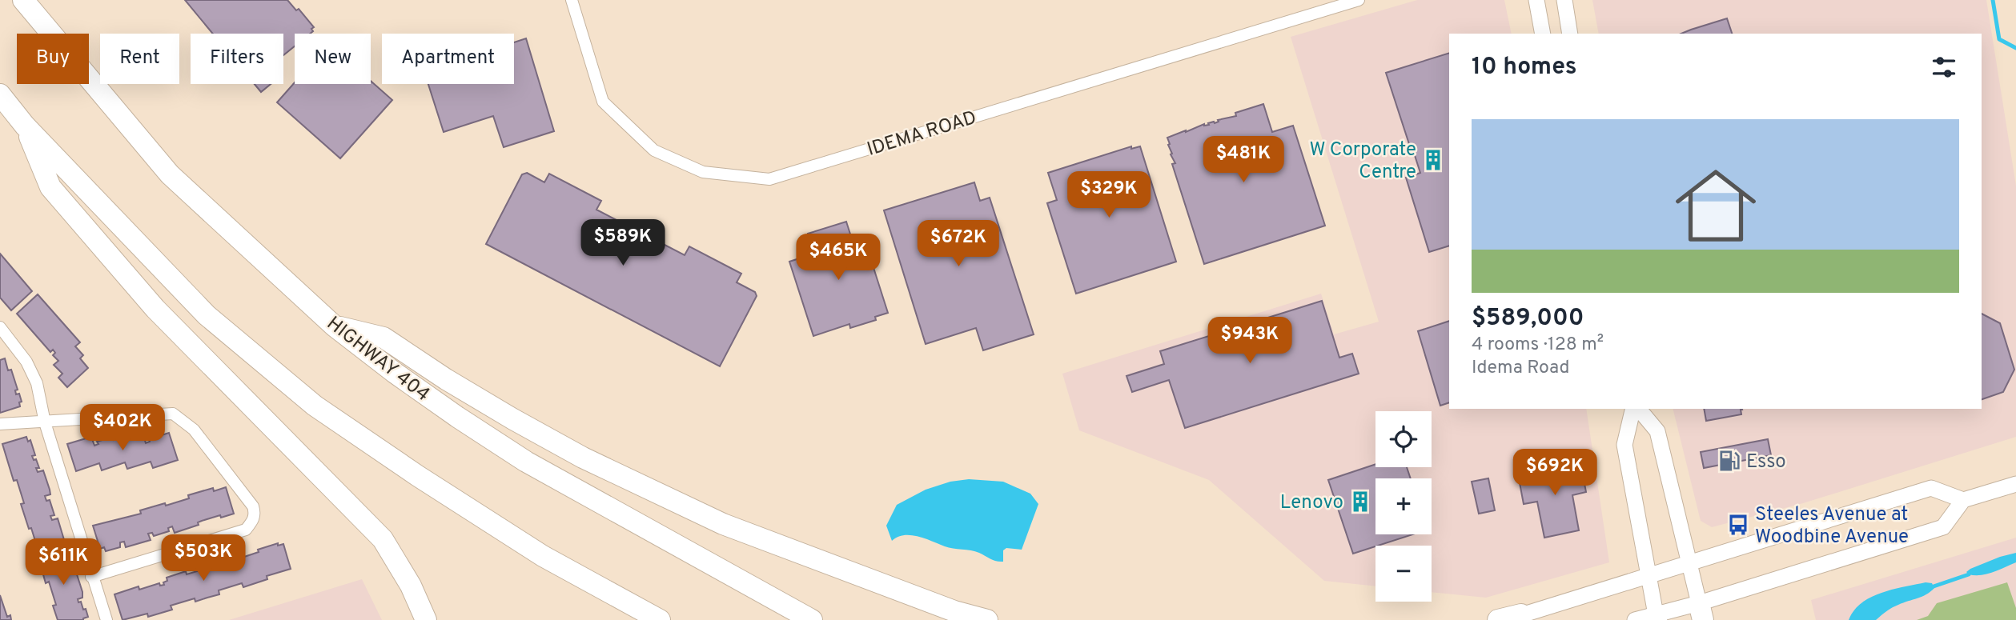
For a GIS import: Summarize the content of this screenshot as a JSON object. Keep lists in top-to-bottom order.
{
  "streets": {
    "highway": ["HIGHWAY 404"],
    "street": ["IDEMA ROAD"]
  },
  "places": {
    "building": ["W Corporate Centre", "Lenovo"],
    "fuel station": ["Esso"],
    "bus stop": ["Steeles Avenue at Woodbine Avenue"]
  },
  "page": {
    "chip": [
      "Buy",
      "Rent",
      "Filters",
      "New",
      "Apartment"
    ],
    "heading": "10 homes",
    "list": [
      {
        "name": "$589,000",
        "note": "4 rooms · 128 m² · Idema Road"
      }
    ],
    "price": [
      "$481K",
      "$329K",
      "$589K",
      "$672K",
      "$465K",
      "$943K",
      "$402K",
      "$692K",
      "$503K",
      "$611K"
    ],
    "map_buttons": ["+", "−"]
  }
}
